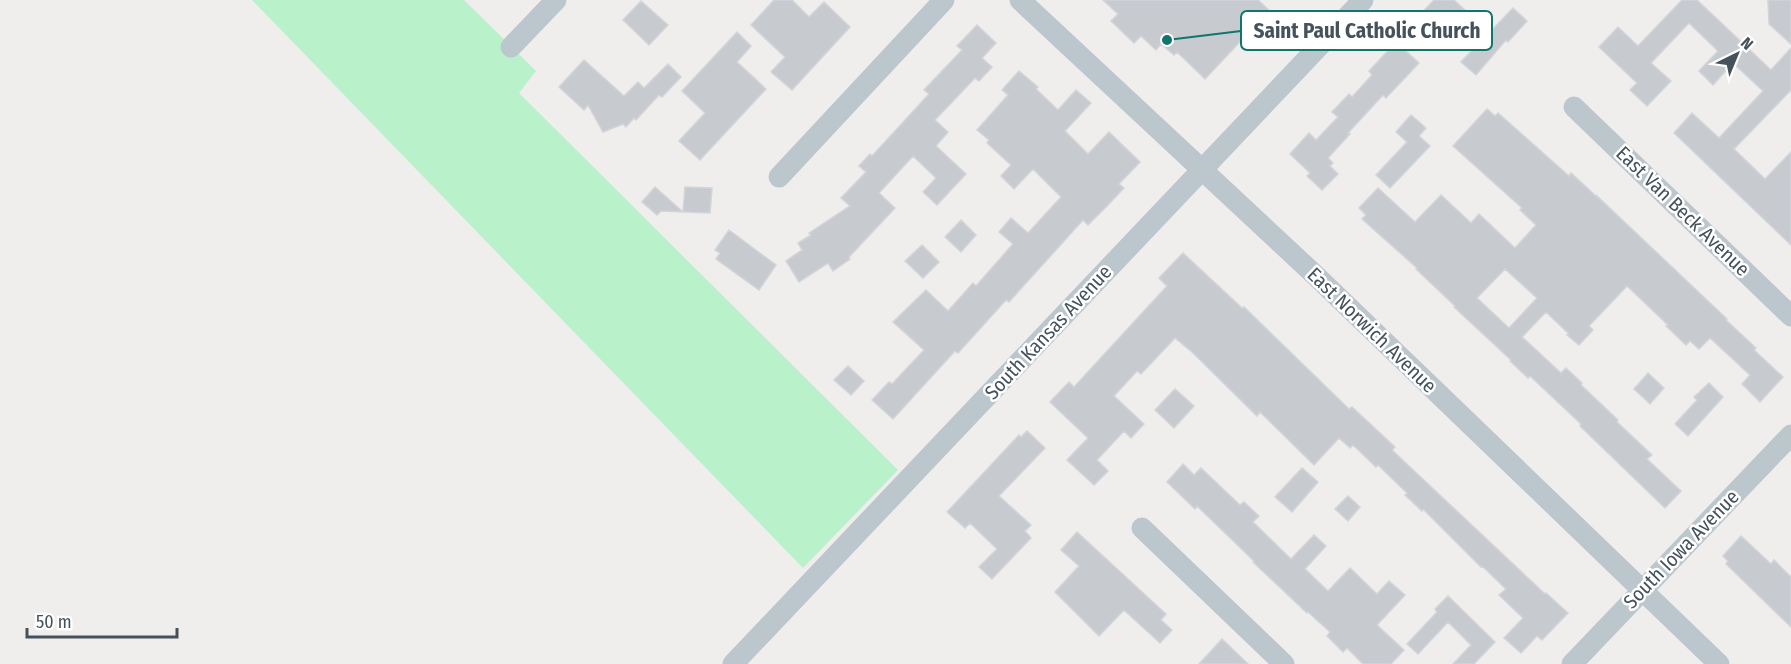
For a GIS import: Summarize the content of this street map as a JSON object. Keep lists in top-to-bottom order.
{
  "streets": {
    "street": [
      "East Van Beck Avenue",
      "East Norwich Avenue",
      "South Kansas Avenue",
      "South Iowa Avenue"
    ]
  },
  "crossings": [
    ["East Norwich Avenue", "South Kansas Avenue"],
    ["East Norwich Avenue", "South Iowa Avenue"]
  ],
  "places": ["Saint Paul Catholic Church"],
  "scale_bar": "50 m",
  "north": "top right"
}
